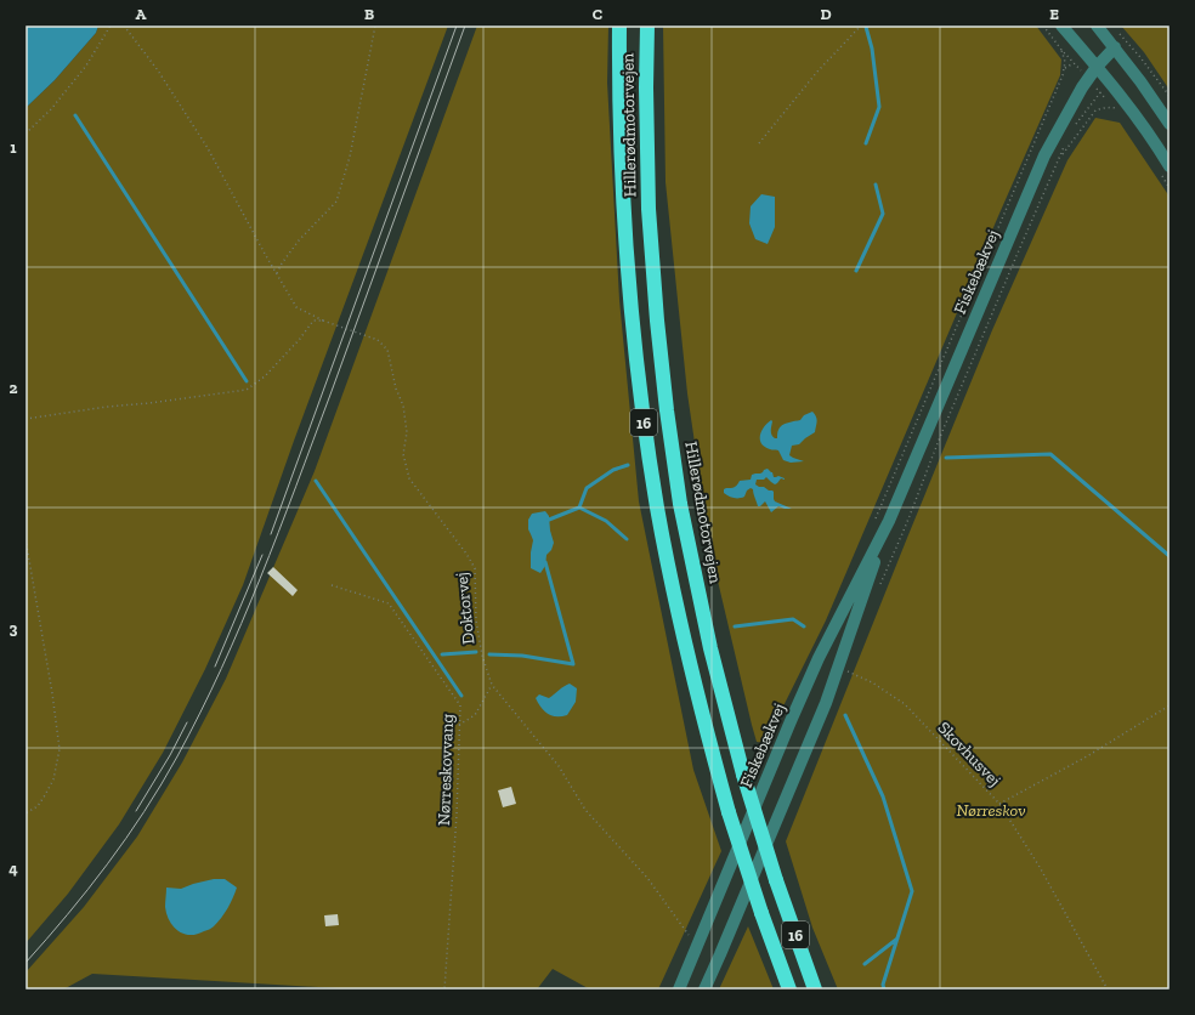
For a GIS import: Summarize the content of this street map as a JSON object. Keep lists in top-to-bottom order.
{
  "streets": {
    "highway": ["Hillerødmotorvejen", "16"],
    "street": ["Fiskebækvej"],
    "path": ["Doktorvej", "Skovhusvej", "Nørreskovvang"]
  },
  "crossings": [
    ["Fiskebækvej", "Doktorvej"],
    ["Fiskebækvej", "Skovhusvej"]
  ],
  "parks": ["Nørreskov"],
  "grid": {
    "columns": [
      "A",
      "B",
      "C",
      "D",
      "E"
    ],
    "rows": [
      "1",
      "2",
      "3",
      "4"
    ]
  }
}
